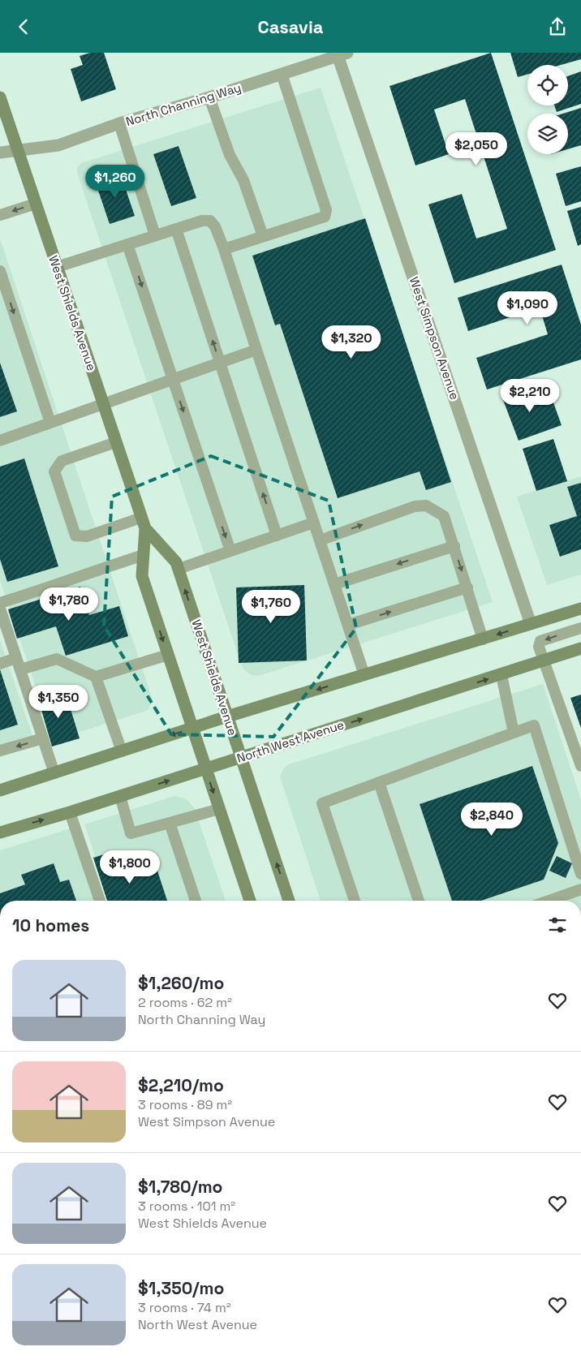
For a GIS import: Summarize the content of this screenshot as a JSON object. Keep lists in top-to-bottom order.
{
  "streets": {
    "main road": ["West Shields Avenue", "North West Avenue"],
    "street": ["North Channing Way", "West Simpson Avenue"]
  },
  "crossings": [
    ["North Channing Way", "West Shields Avenue"],
    ["North Channing Way", "West Simpson Avenue"],
    ["West Shields Avenue", "North West Avenue"]
  ],
  "page": {
    "header": "Casavia",
    "price": [
      "$2,050",
      "$1,260",
      "$1,090",
      "$1,320",
      "$2,210",
      "$1,780",
      "$1,760",
      "$1,350",
      "$2,840",
      "$1,800"
    ],
    "heading": "10 homes",
    "list": [
      {
        "name": "$1,260/mo",
        "note": "2 rooms · 62 m² · North Channing Way"
      },
      {
        "name": "$2,210/mo",
        "note": "3 rooms · 89 m² · West Simpson Avenue"
      },
      {
        "name": "$1,780/mo",
        "note": "3 rooms · 101 m² · West Shields Avenue"
      },
      {
        "name": "$1,350/mo",
        "note": "3 rooms · 74 m² · North West Avenue"
      }
    ]
  }
}
